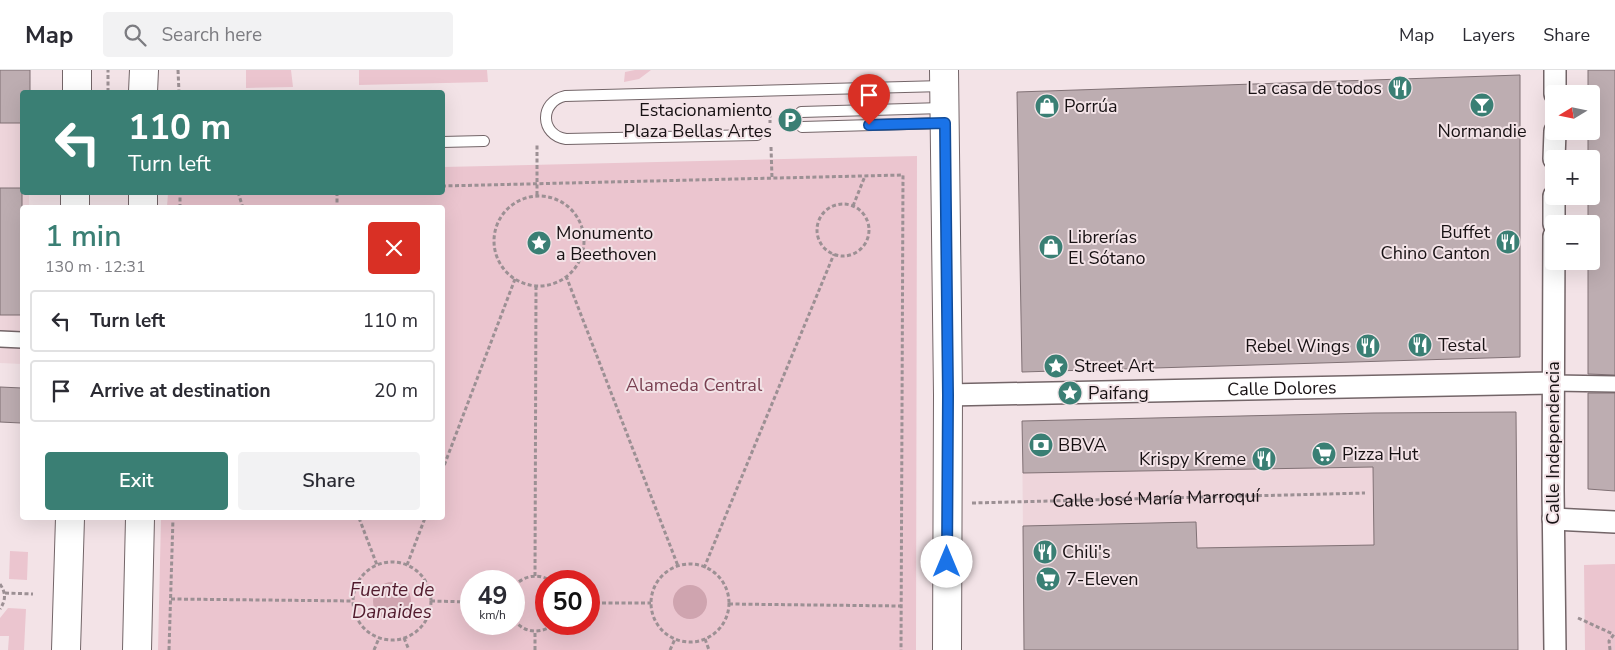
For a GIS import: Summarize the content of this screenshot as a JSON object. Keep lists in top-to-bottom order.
{
  "streets": {
    "street": ["Calle Dolores", "Calle Independencia"],
    "path": ["Calle José María Marroquí"]
  },
  "crossings": [
    ["Calle Dolores", "Calle Independencia"]
  ],
  "water": ["Fuente de Danaides"],
  "parks": ["Alameda Central"],
  "places": {
    "restaurant": [
      "La casa de todos",
      "Buffet Chino Canton",
      "Testal",
      "Rebel Wings",
      "Krispy Kreme",
      "Chili's"
    ],
    "bar": ["Normandie"],
    "shop": ["Porrúa", "Librerías El Sótano"],
    "parking": ["Estacionamiento Plaza Bellas Artes"],
    "place": ["Monumento a Beethoven", "Street Art", "Paifang"],
    "bank": ["BBVA"],
    "supermarket": ["Pizza Hut", "7-Eleven"]
  },
  "north": "left",
  "page": {
    "header": "Map",
    "search": "Search here",
    "nav": ["Map", "Layers", "Share"],
    "map_buttons": ["+", "−"],
    "turn": ["110 m", "Turn left"],
    "heading": ["1 min", "130 m · 12:31"],
    "list": [
      {
        "name": "Turn left",
        "value": "110 m"
      },
      {
        "name": "Arrive at destination",
        "value": "20 m"
      }
    ],
    "buttons": ["Exit", "Share"],
    "speed": "49 km/h",
    "limit": "50"
  }
}
